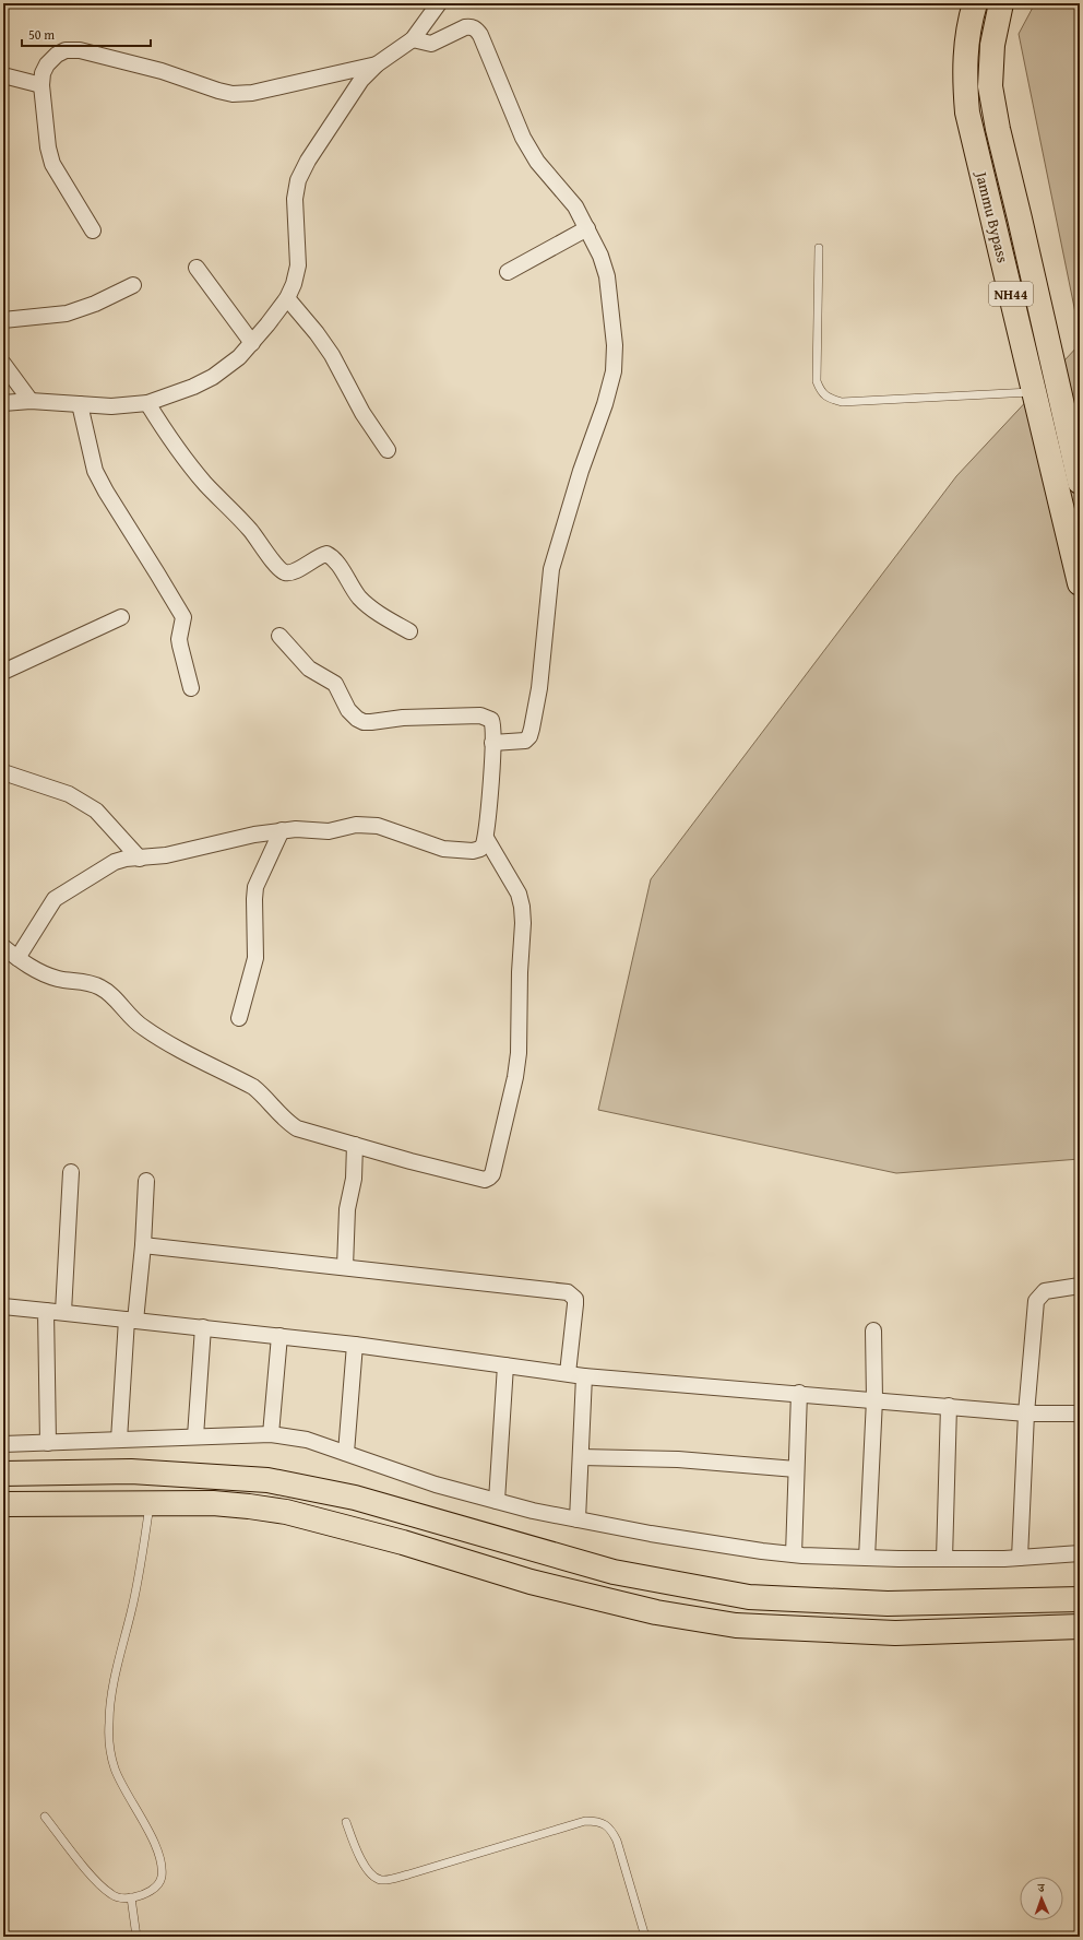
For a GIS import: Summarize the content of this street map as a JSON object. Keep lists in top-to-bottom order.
{
  "streets": {
    "main road": ["Jammu Bypass", "NH44"]
  },
  "scale_bar": "50 m",
  "north": "top"
}
